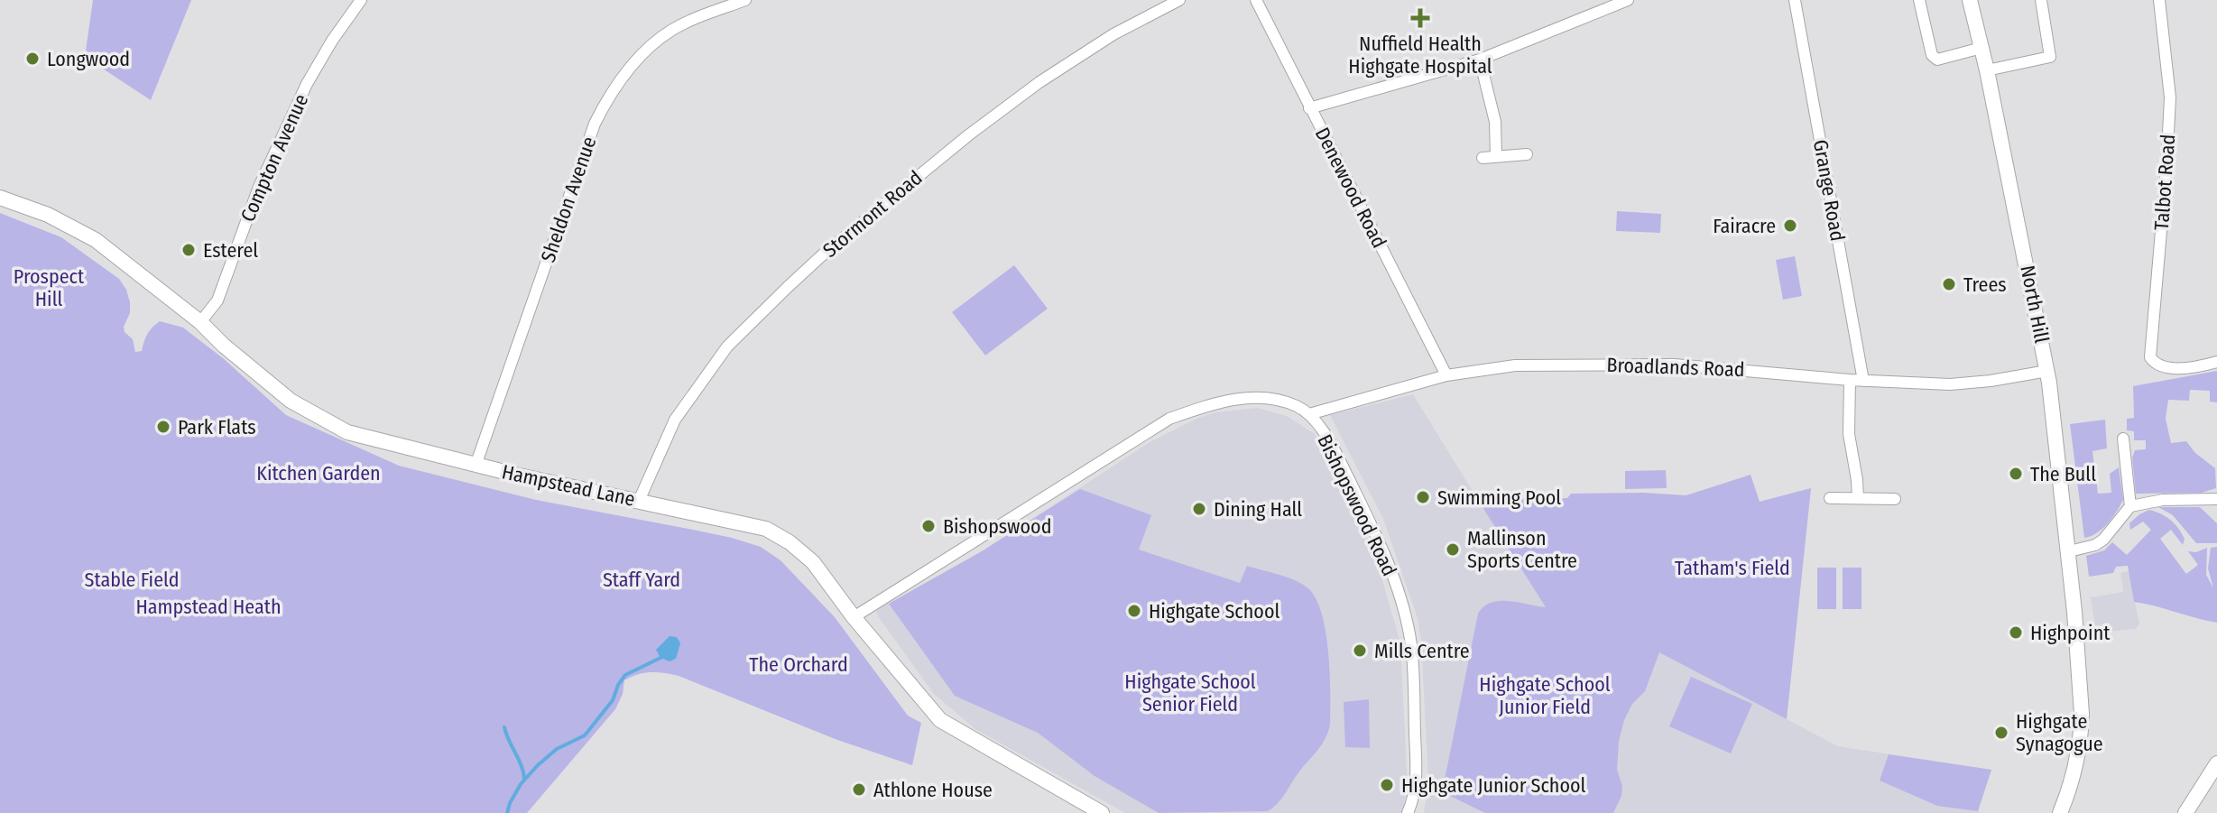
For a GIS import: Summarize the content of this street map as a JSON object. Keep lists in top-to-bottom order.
{
  "streets": {
    "main road": ["North Hill", "Hampstead Lane"],
    "street": [
      "Compton Avenue",
      "Talbot Road",
      "Denewood Road",
      "Grange Road",
      "Sheldon Avenue",
      "Stormont Road",
      "Broadlands Road",
      "Bishopswood Road"
    ]
  },
  "crossings": [
    ["Compton Avenue", "Hampstead Lane"],
    ["Denewood Road", "Broadlands Road"],
    ["Grange Road", "Broadlands Road"],
    ["Sheldon Avenue", "Hampstead Lane"],
    ["Stormont Road", "Hampstead Lane"],
    ["North Hill", "Broadlands Road"],
    ["Broadlands Road", "Bishopswood Road"],
    ["Hampstead Lane", "Bishopswood Road"]
  ],
  "parks": [
    "Prospect Hill",
    "Kitchen Garden",
    "Tatham's Field",
    "Stable Field",
    "Staff Yard",
    "Hampstead Heath",
    "The Orchard",
    "Highgate School Senior Field",
    "Highgate School Junior Field"
  ],
  "places": {
    "health": ["Nuffield Health Highgate Hospital"],
    "other": [
      "Longwood",
      "Fairacre",
      "Esterel",
      "Trees",
      "Park Flats",
      "The Bull",
      "Swimming Pool",
      "Dining Hall",
      "Bishopswood",
      "Mallinson Sports Centre",
      "Highgate School",
      "Highpoint",
      "Mills Centre",
      "Highgate Synagogue",
      "Highgate Junior School",
      "Athlone House"
    ]
  }
}
